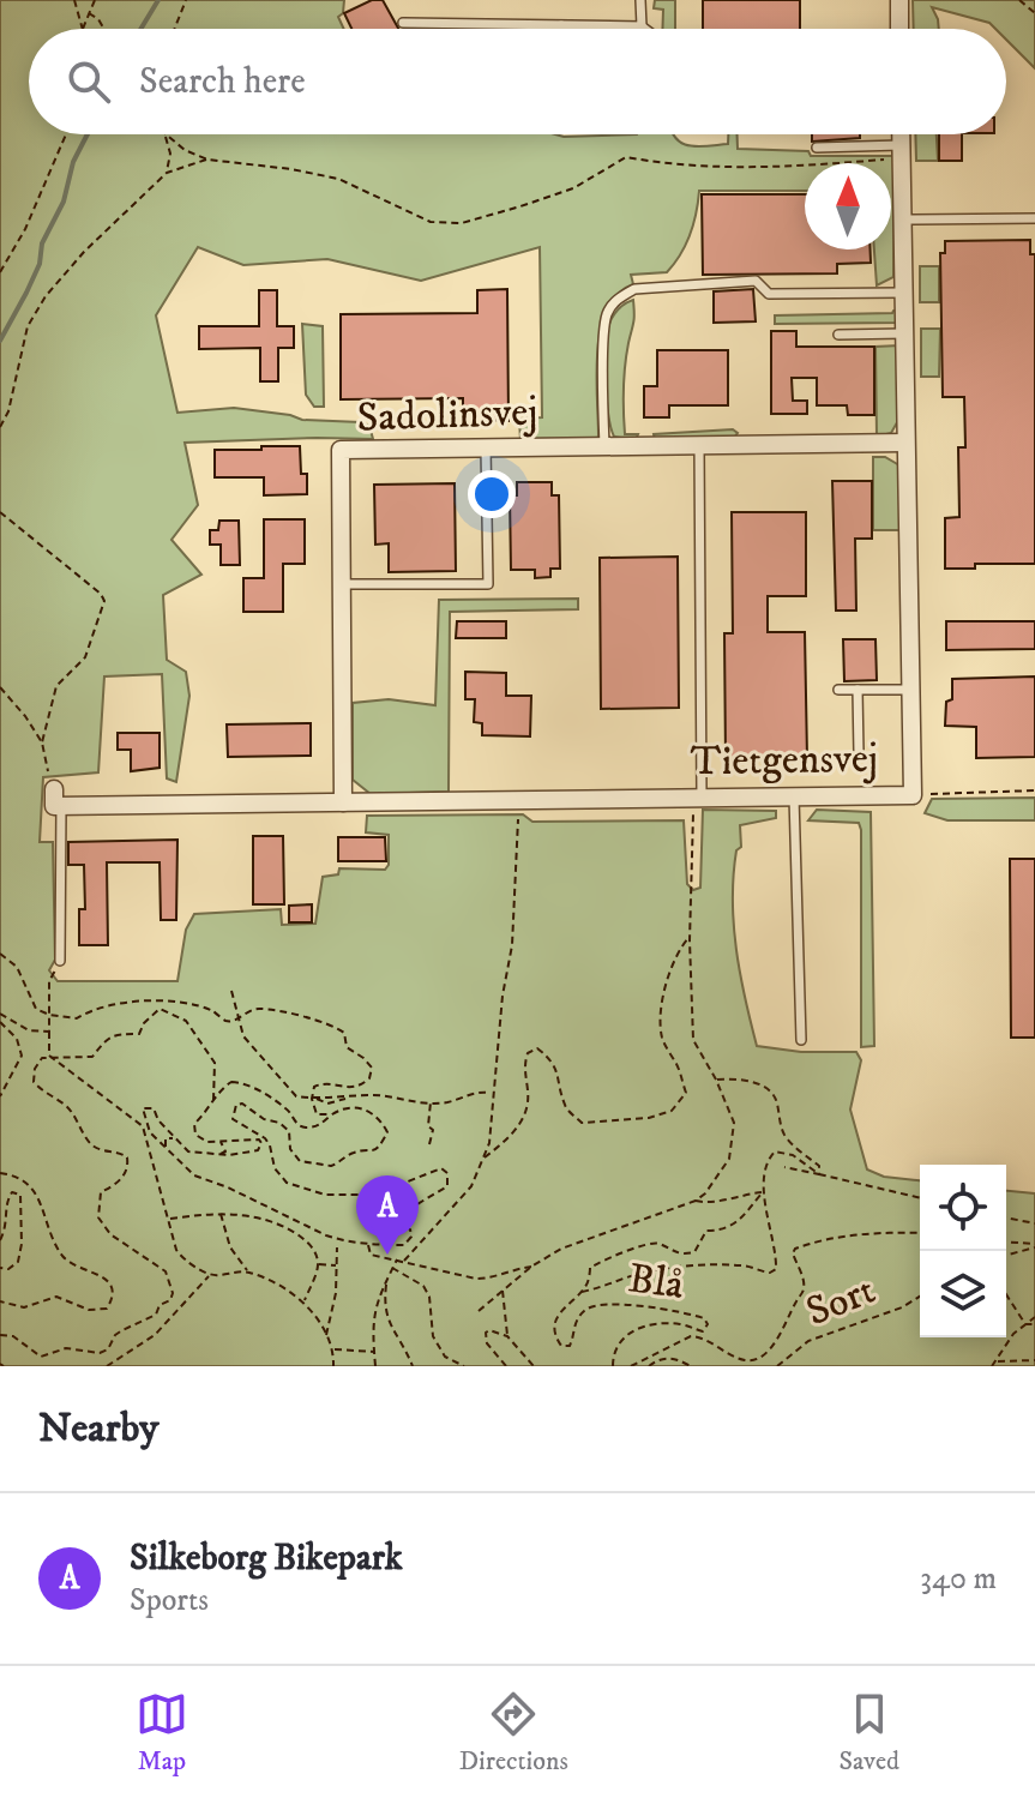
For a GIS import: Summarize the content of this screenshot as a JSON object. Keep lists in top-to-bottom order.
{
  "streets": {
    "street": ["Sadolinsvej", "Tietgensvej"],
    "path": ["Blå", "Sort"]
  },
  "crossings": [
    ["Sadolinsvej", "Tietgensvej"]
  ],
  "north": "top",
  "page": {
    "search": "Search here",
    "pins": "A",
    "heading": "Nearby",
    "list": [
      {
        "mark": "A",
        "name": "Silkeborg Bikepark",
        "note": "Sports",
        "value": "340 m"
      }
    ],
    "nav": ["Map", "Directions", "Saved"]
  }
}
